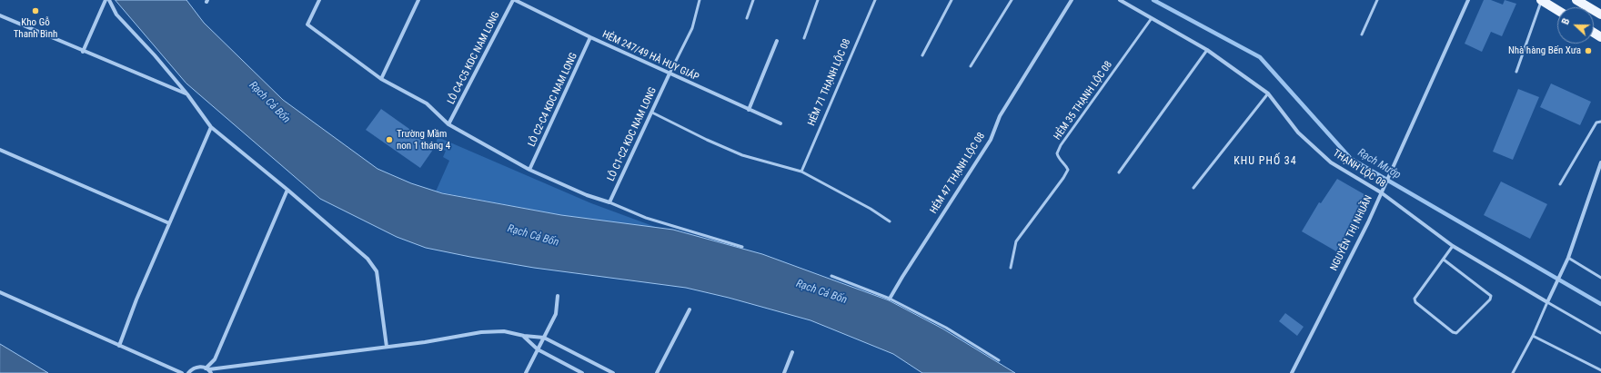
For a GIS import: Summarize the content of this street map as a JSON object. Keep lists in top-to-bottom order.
{
  "streets": {
    "street": [
      "HẺM 247/49 HÀ HUY GIÁP",
      "LÔ C4-C5 KDC NAM LONG",
      "LÔ C2-C4 KDC NAM LONG",
      "LÔ C1-C2 KDC NAM LONG",
      "THẠNH LỘC 08",
      "HẺM 47 THẠNH LỘC 08",
      "NGUYỄN THỊ NHUẦN"
    ],
    "lane": ["HẺM 71 THẠNH LỘC 08", "HẺM 35 THẠNH LỘC 08"]
  },
  "crossings": [
    ["HẺM 247/49 HÀ HUY GIÁP", "LÔ C4-C5 KDC NAM LONG"],
    ["HẺM 247/49 HÀ HUY GIÁP", "LÔ C2-C4 KDC NAM LONG"],
    ["HẺM 247/49 HÀ HUY GIÁP", "LÔ C1-C2 KDC NAM LONG"],
    ["HẺM 35 THẠNH LỘC 08", "THẠNH LỘC 08"],
    ["THẠNH LỘC 08", "NGUYỄN THỊ NHUẦN"]
  ],
  "districts": ["KHU PHỐ 34"],
  "water": ["Rạch Cả Bốn", "Rạch Mướp"],
  "places": ["Kho Gỗ Thanh Bình", "Nhà hàng Bến Xưa", "Trường Mầm non 1 tháng 4"],
  "north": "left"
}
